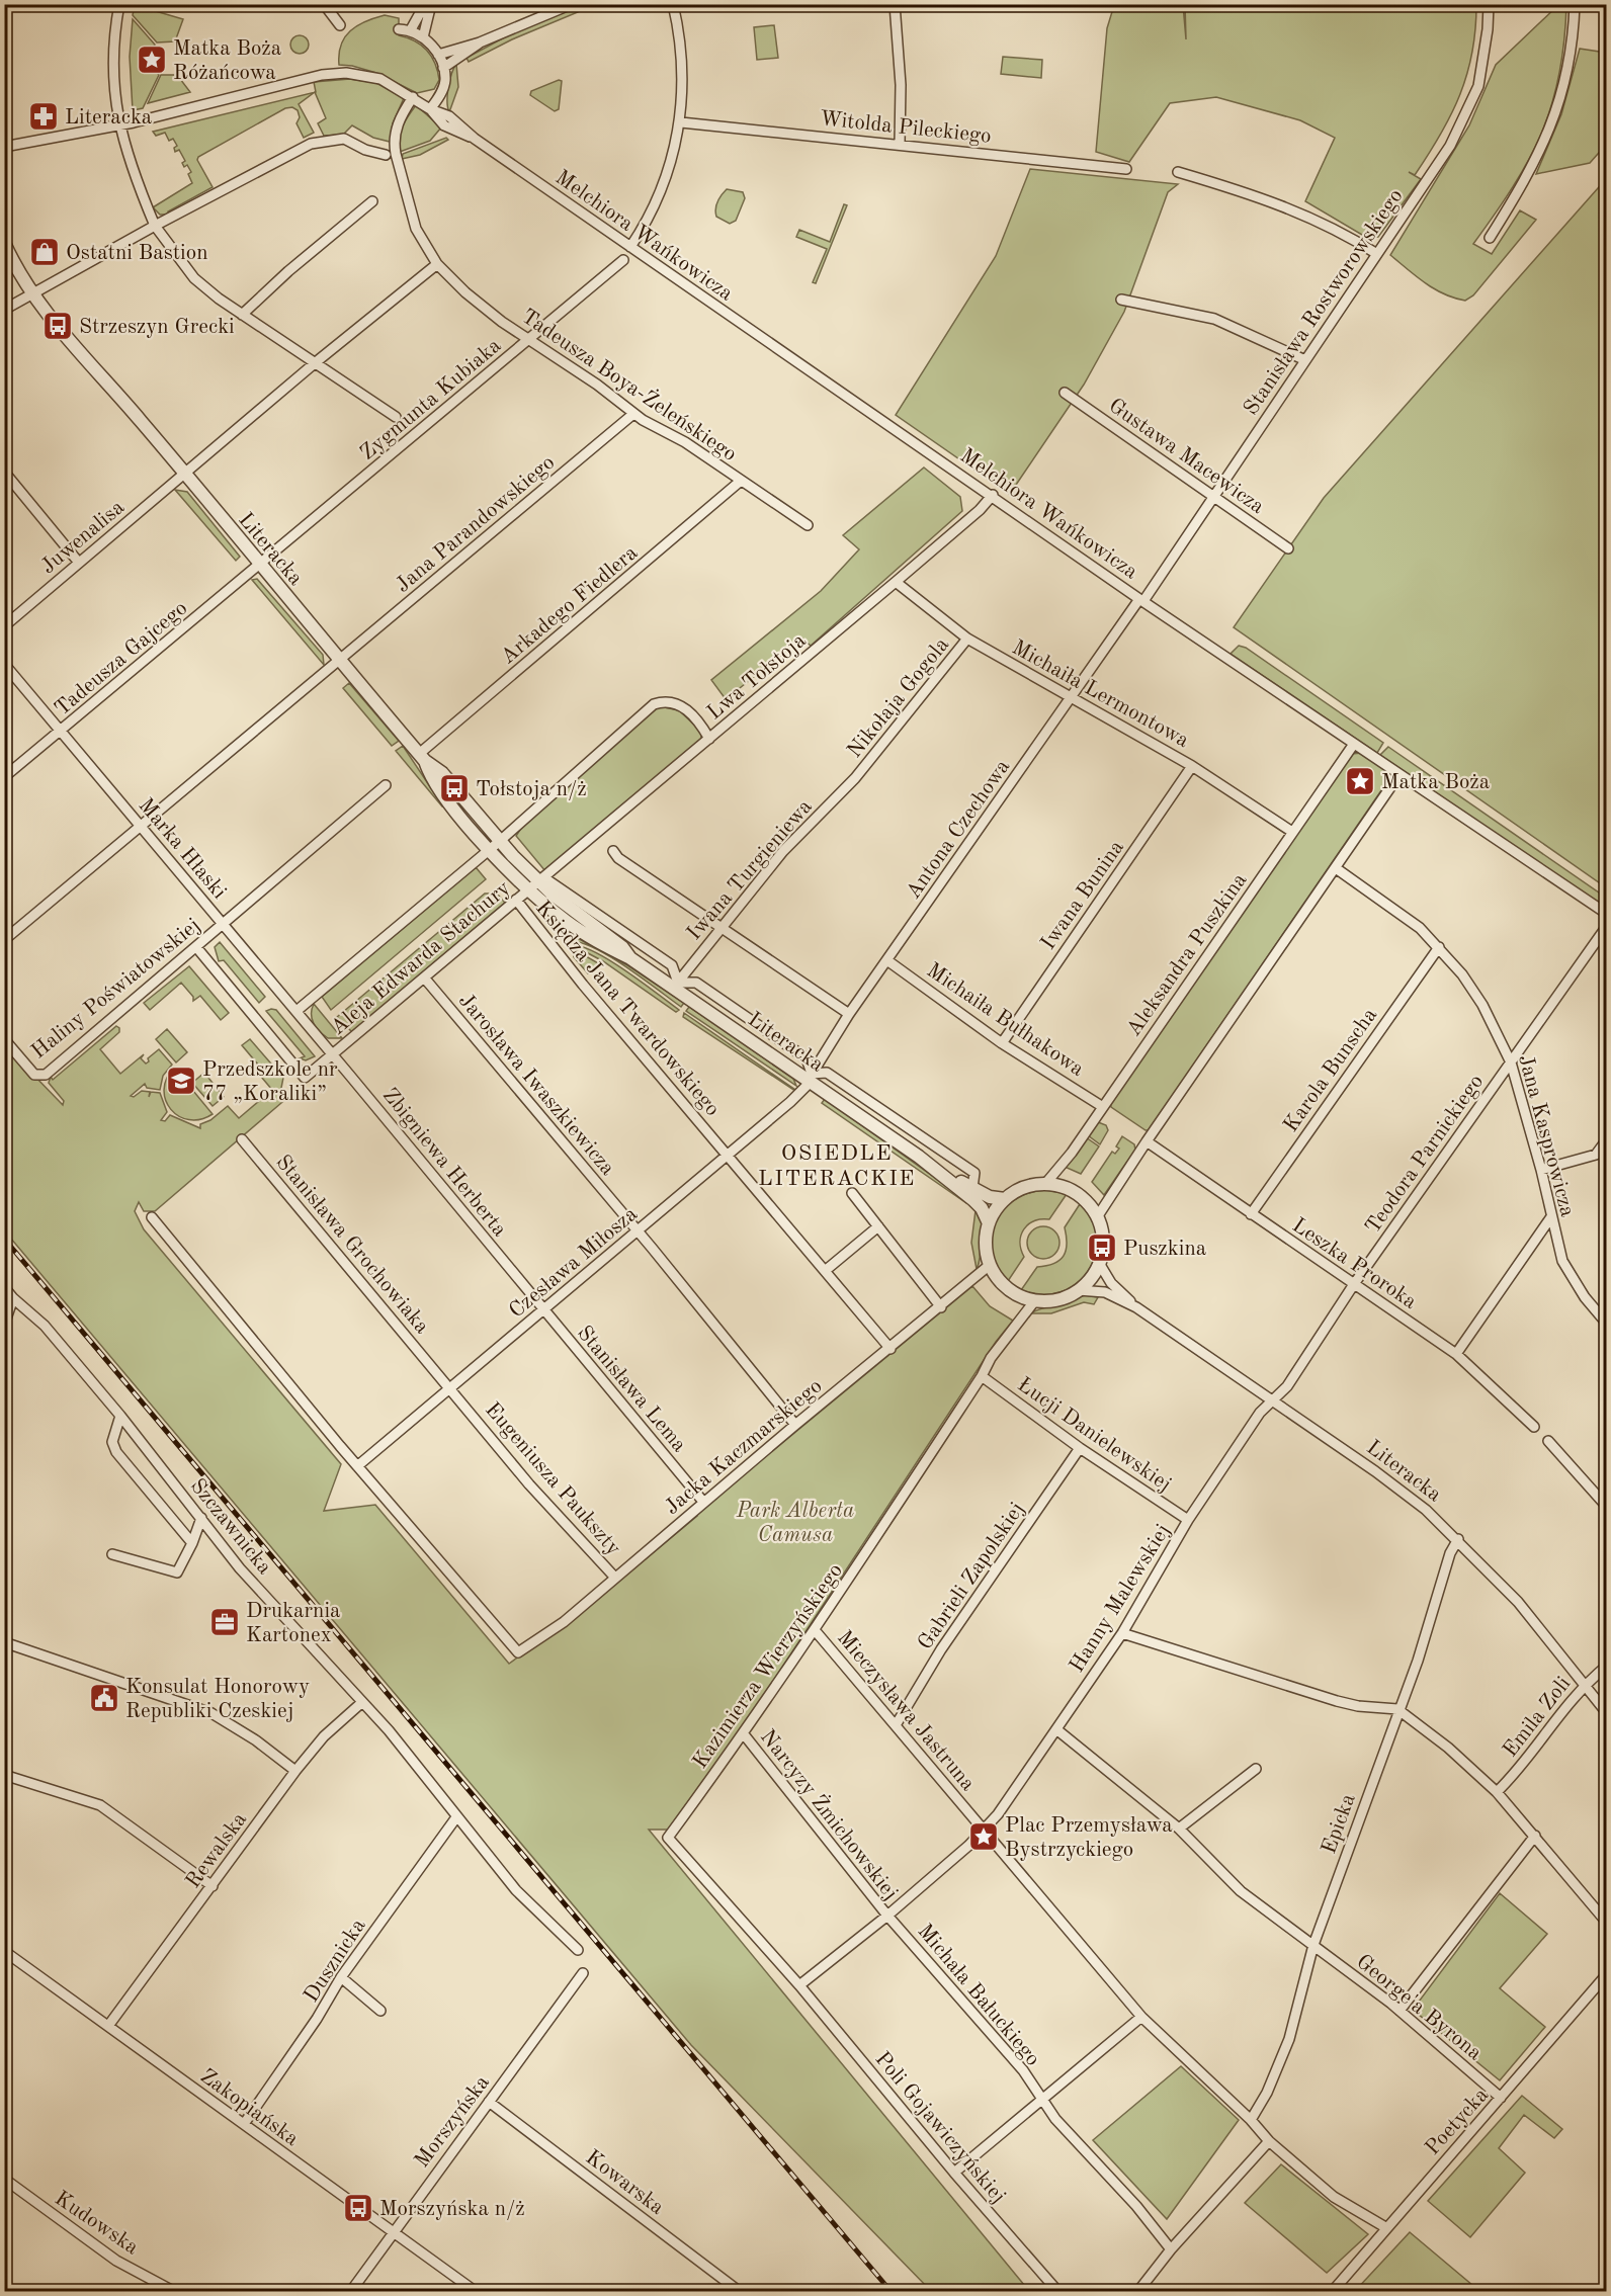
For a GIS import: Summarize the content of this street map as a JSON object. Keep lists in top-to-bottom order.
{
  "streets": {
    "street": [
      "Witolda Pileckiego",
      "Melchiora Wańkowicza",
      "Stanisława Rostworowskiego",
      "Tadeusza Boya-Żeleńskiego",
      "Zygmunta Kubiaka",
      "Gustawa Macewicza",
      "Jana Parandowskiego",
      "Juwenalisa",
      "Literacka",
      "Arkadego Fiedlera",
      "Tadeusza Gajcego",
      "Lwa Tołstoja",
      "Michaiła Lermontowa",
      "Nikołaja Gogola",
      "Antona Czechowa",
      "Marka Hłaski",
      "Iwana Turgieniewa",
      "Iwana Bunina",
      "Aleksandra Puszkina",
      "Aleja Edwarda Stachury",
      "Haliny Poświatowskiej",
      "Księdza Jana Twardowskiego",
      "Michaiła Bułhakowa",
      "Karola Bunscha",
      "Jarosława Iwaszkiewicza",
      "Jana Kasprowicza",
      "Teodora Parnickiego",
      "Zbigniewa Herberta",
      "Stanisława Grochowiaka",
      "Czesława Miłosza",
      "Leszka Proroka",
      "Stanisława Lema",
      "Łucji Danielewskiej",
      "Jacka Kaczmarskiego",
      "Eugeniusza Paukszty",
      "Szczawnicka",
      "Gabrieli Zapolskiej",
      "Hanny Malewskiej",
      "Kazimierza Wierzyńskiego",
      "Mieczysława Jastruna",
      "Emila Zoli",
      "Narcyzy Żmichowskiej",
      "Epicka",
      "Rewalska",
      "Dusznicka",
      "Michała Bałuckiego",
      "George'a Byrona",
      "Zakopiańska",
      "Morszyńska",
      "Poetycka",
      "Poli Gojawiczyńskiej",
      "Kowarska",
      "Kudowska"
    ]
  },
  "crossings": [
    ["Melchiora Wańkowicza", "Stanisława Rostworowskiego"],
    ["Melchiora Wańkowicza", "Tadeusza Boya-Żeleńskiego"],
    ["Melchiora Wańkowicza", "Lwa Tołstoja"],
    ["Melchiora Wańkowicza", "Antona Czechowa"],
    ["Melchiora Wańkowicza", "Aleksandra Puszkina"],
    ["Stanisława Rostworowskiego", "Gustawa Macewicza"],
    ["Stanisława Rostworowskiego", "Antona Czechowa"],
    ["Tadeusza Boya-Żeleńskiego", "Zygmunta Kubiaka"],
    ["Tadeusza Boya-Żeleńskiego", "Jana Parandowskiego"],
    ["Tadeusza Boya-Żeleńskiego", "Juwenalisa"],
    ["Tadeusza Boya-Żeleńskiego", "Arkadego Fiedlera"],
    ["Zygmunta Kubiaka", "Literacka"],
    ["Zygmunta Kubiaka", "Tadeusza Gajcego"],
    ["Jana Parandowskiego", "Literacka"],
    ["Jana Parandowskiego", "Marka Hłaski"],
    ["Juwenalisa", "Literacka"],
    ["Literacka", "Arkadego Fiedlera"],
    ["Literacka", "Tadeusza Gajcego"],
    ["Literacka", "Lwa Tołstoja"],
    ["Literacka", "Antona Czechowa"],
    ["Literacka", "Iwana Turgieniewa"],
    ["Literacka", "Aleksandra Puszkina"],
    ["Literacka", "Aleja Edwarda Stachury"],
    ["Literacka", "Teodora Parnickiego"],
    ["Literacka", "Czesława Miłosza"],
    ["Literacka", "Jacka Kaczmarskiego"],
    ["Literacka", "Hanny Malewskiej"],
    ["Literacka", "Kazimierza Wierzyńskiego"],
    ["Literacka", "Emila Zoli"],
    ["Literacka", "Epicka"],
    ["Tadeusza Gajcego", "Marka Hłaski"],
    ["Lwa Tołstoja", "Michaiła Lermontowa"],
    ["Lwa Tołstoja", "Aleja Edwarda Stachury"],
    ["Michaiła Lermontowa", "Nikołaja Gogola"],
    ["Michaiła Lermontowa", "Antona Czechowa"],
    ["Michaiła Lermontowa", "Iwana Bunina"],
    ["Michaiła Lermontowa", "Aleksandra Puszkina"],
    ["Nikołaja Gogola", "Iwana Turgieniewa"],
    ["Antona Czechowa", "Michaiła Bułhakowa"],
    ["Antona Czechowa", "Czesława Miłosza"],
    ["Marka Hłaski", "Aleja Edwarda Stachury"],
    ["Marka Hłaski", "Haliny Poświatowskiej"],
    ["Marka Hłaski", "Zbigniewa Herberta"],
    ["Iwana Bunina", "Michaiła Bułhakowa"],
    ["Aleksandra Puszkina", "Michaiła Bułhakowa"],
    ["Aleksandra Puszkina", "Jacka Kaczmarskiego"],
    ["Aleksandra Puszkina", "Kazimierza Wierzyńskiego"],
    ["Aleja Edwarda Stachury", "Haliny Poświatowskiej"],
    ["Aleja Edwarda Stachury", "Księdza Jana Twardowskiego"],
    ["Aleja Edwarda Stachury", "Jarosława Iwaszkiewicza"],
    ["Aleja Edwarda Stachury", "Zbigniewa Herberta"],
    ["Księdza Jana Twardowskiego", "Czesława Miłosza"],
    ["Księdza Jana Twardowskiego", "Jacka Kaczmarskiego"],
    ["Karola Bunscha", "Jana Kasprowicza"],
    ["Karola Bunscha", "Leszka Proroka"],
    ["Jarosława Iwaszkiewicza", "Czesława Miłosza"],
    ["Jarosława Iwaszkiewicza", "Jacka Kaczmarskiego"],
    ["Jana Kasprowicza", "Teodora Parnickiego"],
    ["Teodora Parnickiego", "Leszka Proroka"],
    ["Teodora Parnickiego", "Hanny Malewskiej"],
    ["Zbigniewa Herberta", "Czesława Miłosza"],
    ["Zbigniewa Herberta", "Stanisława Lema"],
    ["Stanisława Grochowiaka", "Czesława Miłosza"],
    ["Stanisława Grochowiaka", "Eugeniusza Paukszty"],
    ["Czesława Miłosza", "Stanisława Lema"],
    ["Czesława Miłosza", "Jacka Kaczmarskiego"],
    ["Czesława Miłosza", "Eugeniusza Paukszty"],
    ["Stanisława Lema", "Jacka Kaczmarskiego"],
    ["Łucji Danielewskiej", "Gabrieli Zapolskiej"],
    ["Łucji Danielewskiej", "Hanny Malewskiej"],
    ["Łucji Danielewskiej", "Kazimierza Wierzyńskiego"],
    ["Jacka Kaczmarskiego", "Eugeniusza Paukszty"],
    ["Jacka Kaczmarskiego", "Kazimierza Wierzyńskiego"],
    ["Szczawnicka", "Rewalska"],
    ["Szczawnicka", "Dusznicka"],
    ["Gabrieli Zapolskiej", "Mieczysława Jastruna"],
    ["Hanny Malewskiej", "Mieczysława Jastruna"],
    ["Hanny Malewskiej", "Narcyzy Żmichowskiej"],
    ["Hanny Malewskiej", "Michała Bałuckiego"],
    ["Hanny Malewskiej", "George'a Byrona"],
    ["Kazimierza Wierzyńskiego", "Mieczysława Jastruna"],
    ["Kazimierza Wierzyńskiego", "Narcyzy Żmichowskiej"],
    ["Kazimierza Wierzyńskiego", "Poli Gojawiczyńskiej"],
    ["Mieczysława Jastruna", "Epicka"],
    ["Mieczysława Jastruna", "Poetycka"],
    ["Narcyzy Żmichowskiej", "Michała Bałuckiego"],
    ["Epicka", "George'a Byrona"],
    ["Rewalska", "Zakopiańska"],
    ["Dusznicka", "Zakopiańska"],
    ["George'a Byrona", "Poetycka"],
    ["Zakopiańska", "Morszyńska"],
    ["Morszyńska", "Kowarska"]
  ],
  "districts": ["OSIEDLE LITERACKIE"],
  "parks": ["Park Alberta Camusa"],
  "places": {
    "place": ["Matka Boża Różańcowa", "Matka Boża", "Plac Przemysława Bystrzyckiego"],
    "pharmacy": ["Literacka"],
    "shop": ["Ostatni Bastion"],
    "bus stop": [
      "Strzeszyn Grecki",
      "Tołstoja n/ż",
      "Puszkina",
      "Morszyńska n/ż"
    ],
    "school or university": ["Przedszkole nr 77 „Koraliki”"],
    "office": ["Drukarnia Kartonex"],
    "public building": ["Konsulat Honorowy Republiki Czeskiej"]
  }
}
